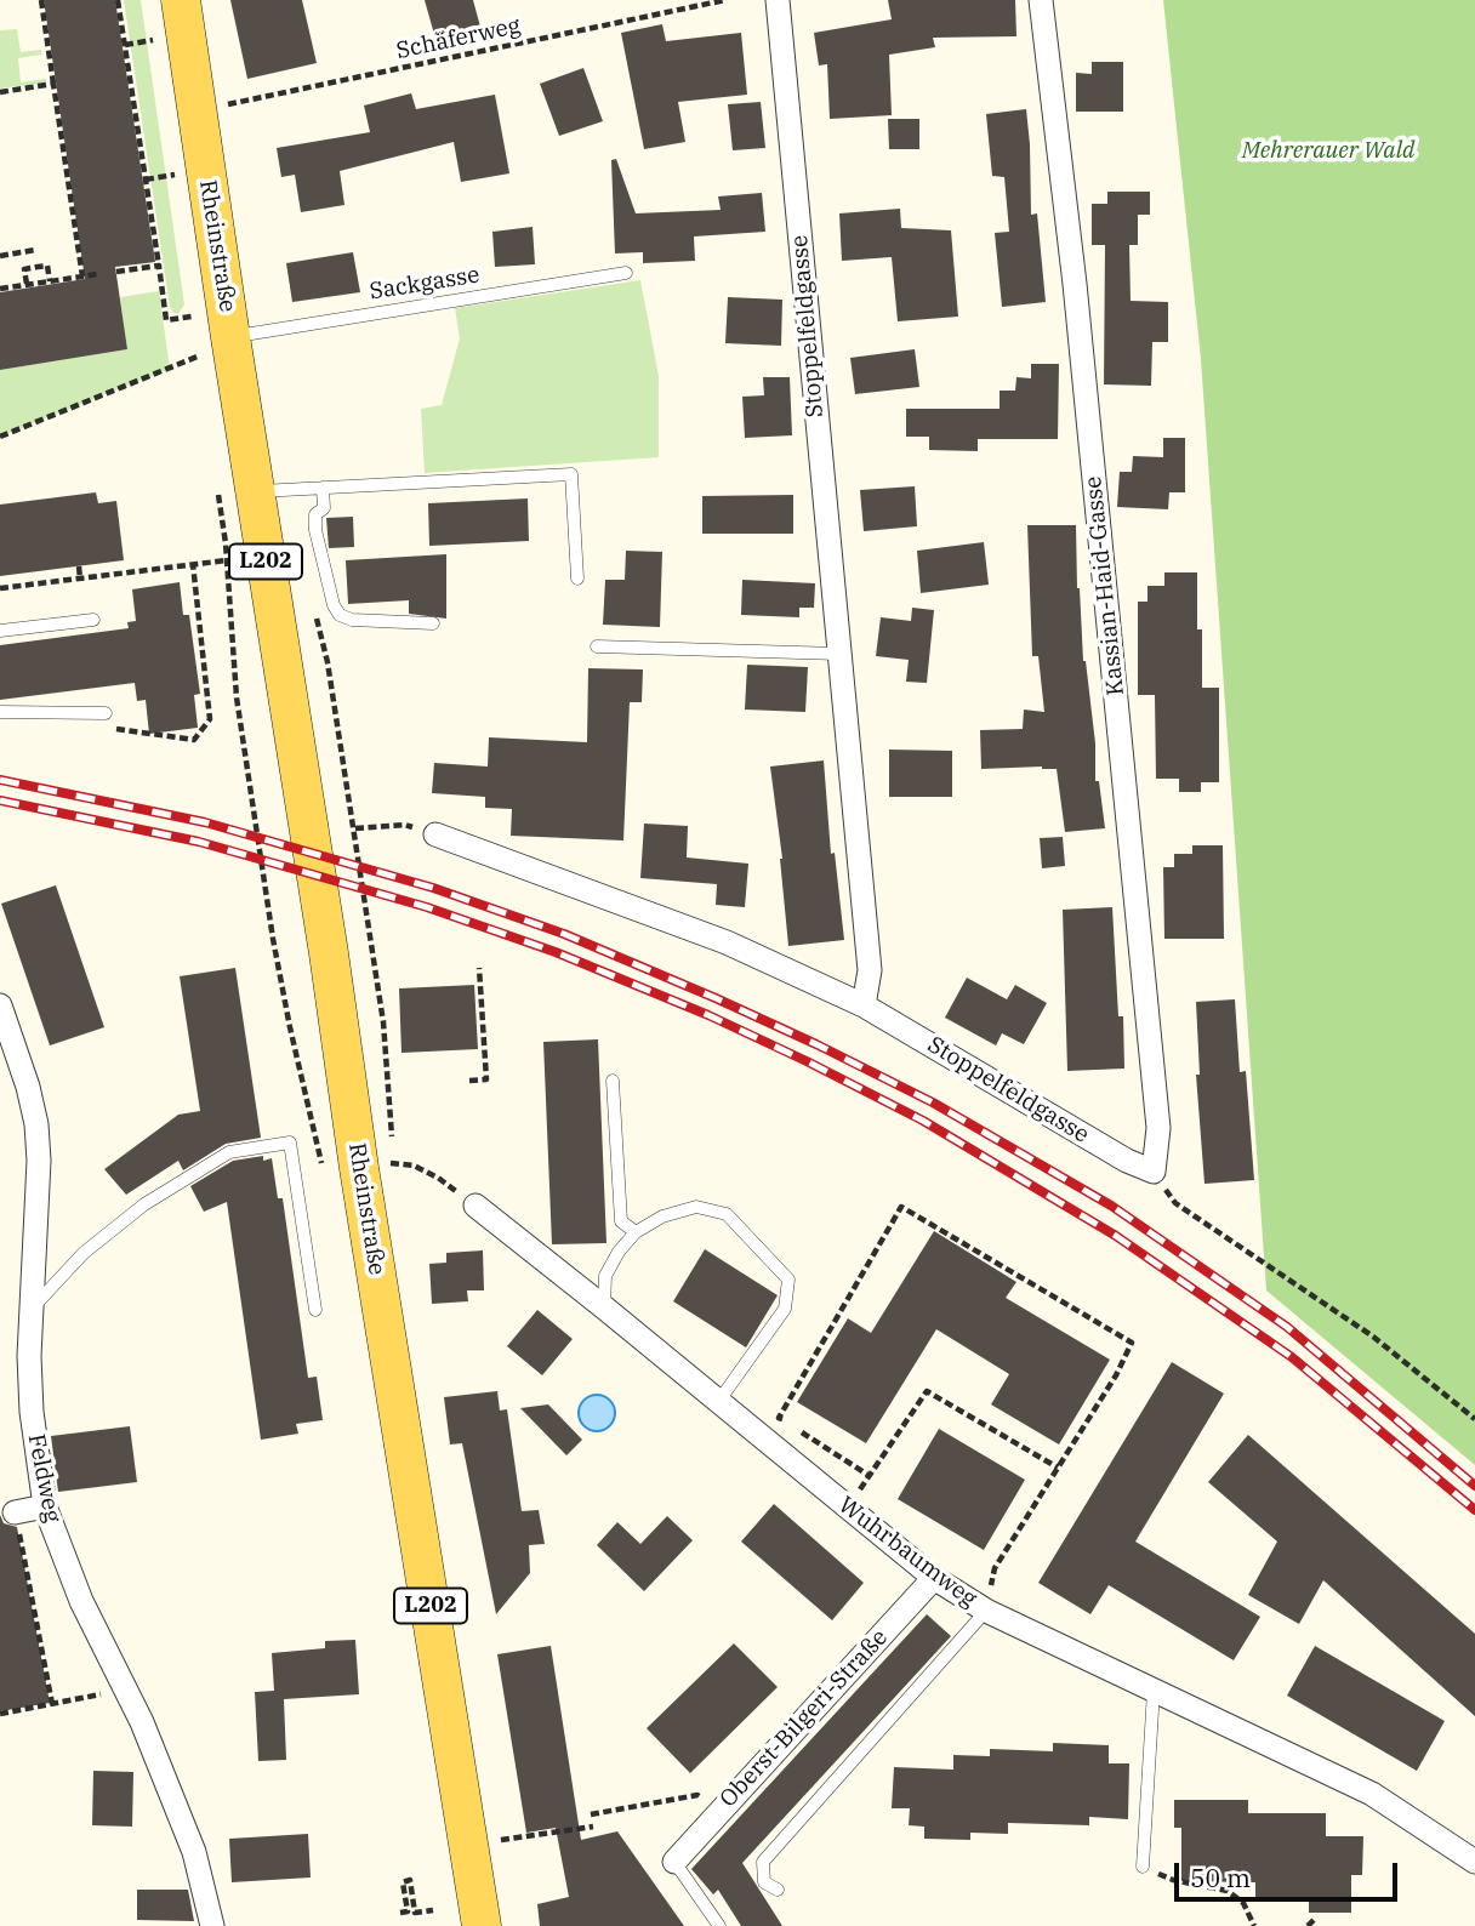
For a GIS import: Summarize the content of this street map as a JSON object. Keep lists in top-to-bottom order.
{
  "streets": {
    "main road": ["Rheinstraße", "L202"],
    "street": [
      "Stoppelfeldgasse",
      "Kassian-Haid-Gasse",
      "Feldweg",
      "Wuhrbaumweg",
      "Oberst-Bilgeri-Straße"
    ],
    "lane": ["Sackgasse"],
    "path": ["Schäferweg"]
  },
  "crossings": [
    ["Schäferweg", "Rheinstraße"],
    ["Rheinstraße", "Sackgasse"],
    ["Stoppelfeldgasse", "Kassian-Haid-Gasse"],
    ["Wuhrbaumweg", "Oberst-Bilgeri-Straße"]
  ],
  "parks": ["Mehrerauer Wald"],
  "scale_bar": "50 m"
}
